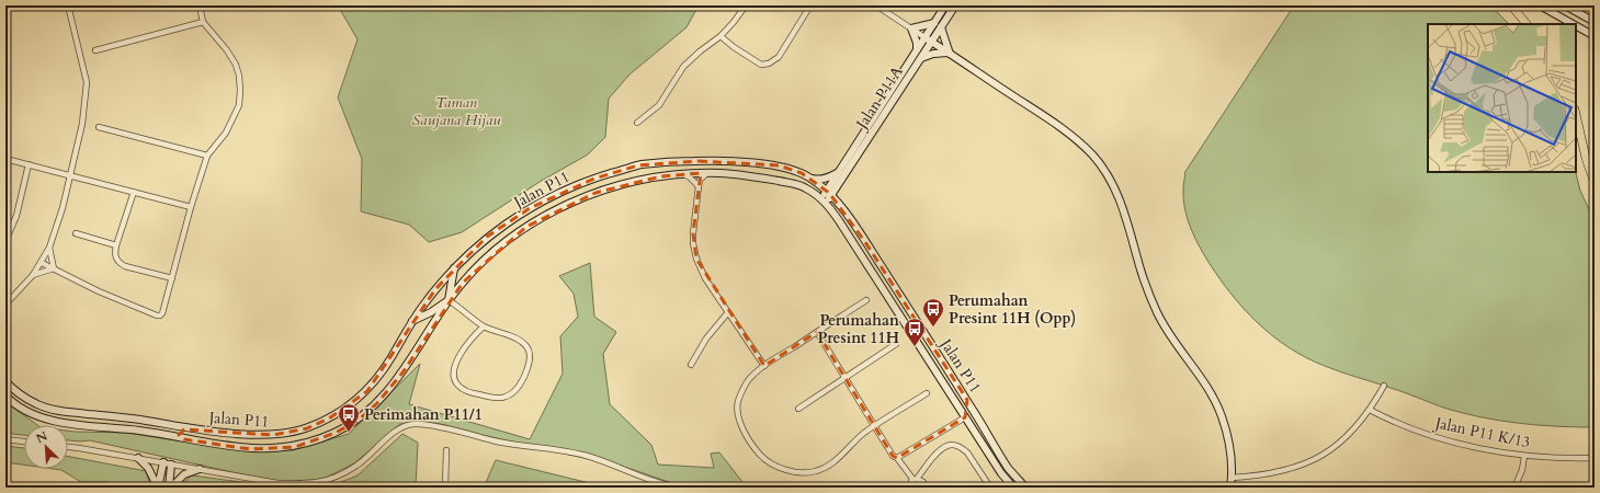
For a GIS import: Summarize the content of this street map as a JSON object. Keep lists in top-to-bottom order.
{
  "streets": {
    "main road": ["Jalan P11A", "Jalan P11"],
    "street": ["Jalan P11 K/13"]
  },
  "crossings": [
    ["Jalan P11A", "Jalan P11"]
  ],
  "parks": ["Taman Saujana Hijau"],
  "places": {
    "bus stop": ["Perumahan Presint 11H (Opp)", "Perumahan Presint 11H", "Perimahan P11/1"]
  },
  "north": "top left"
}
